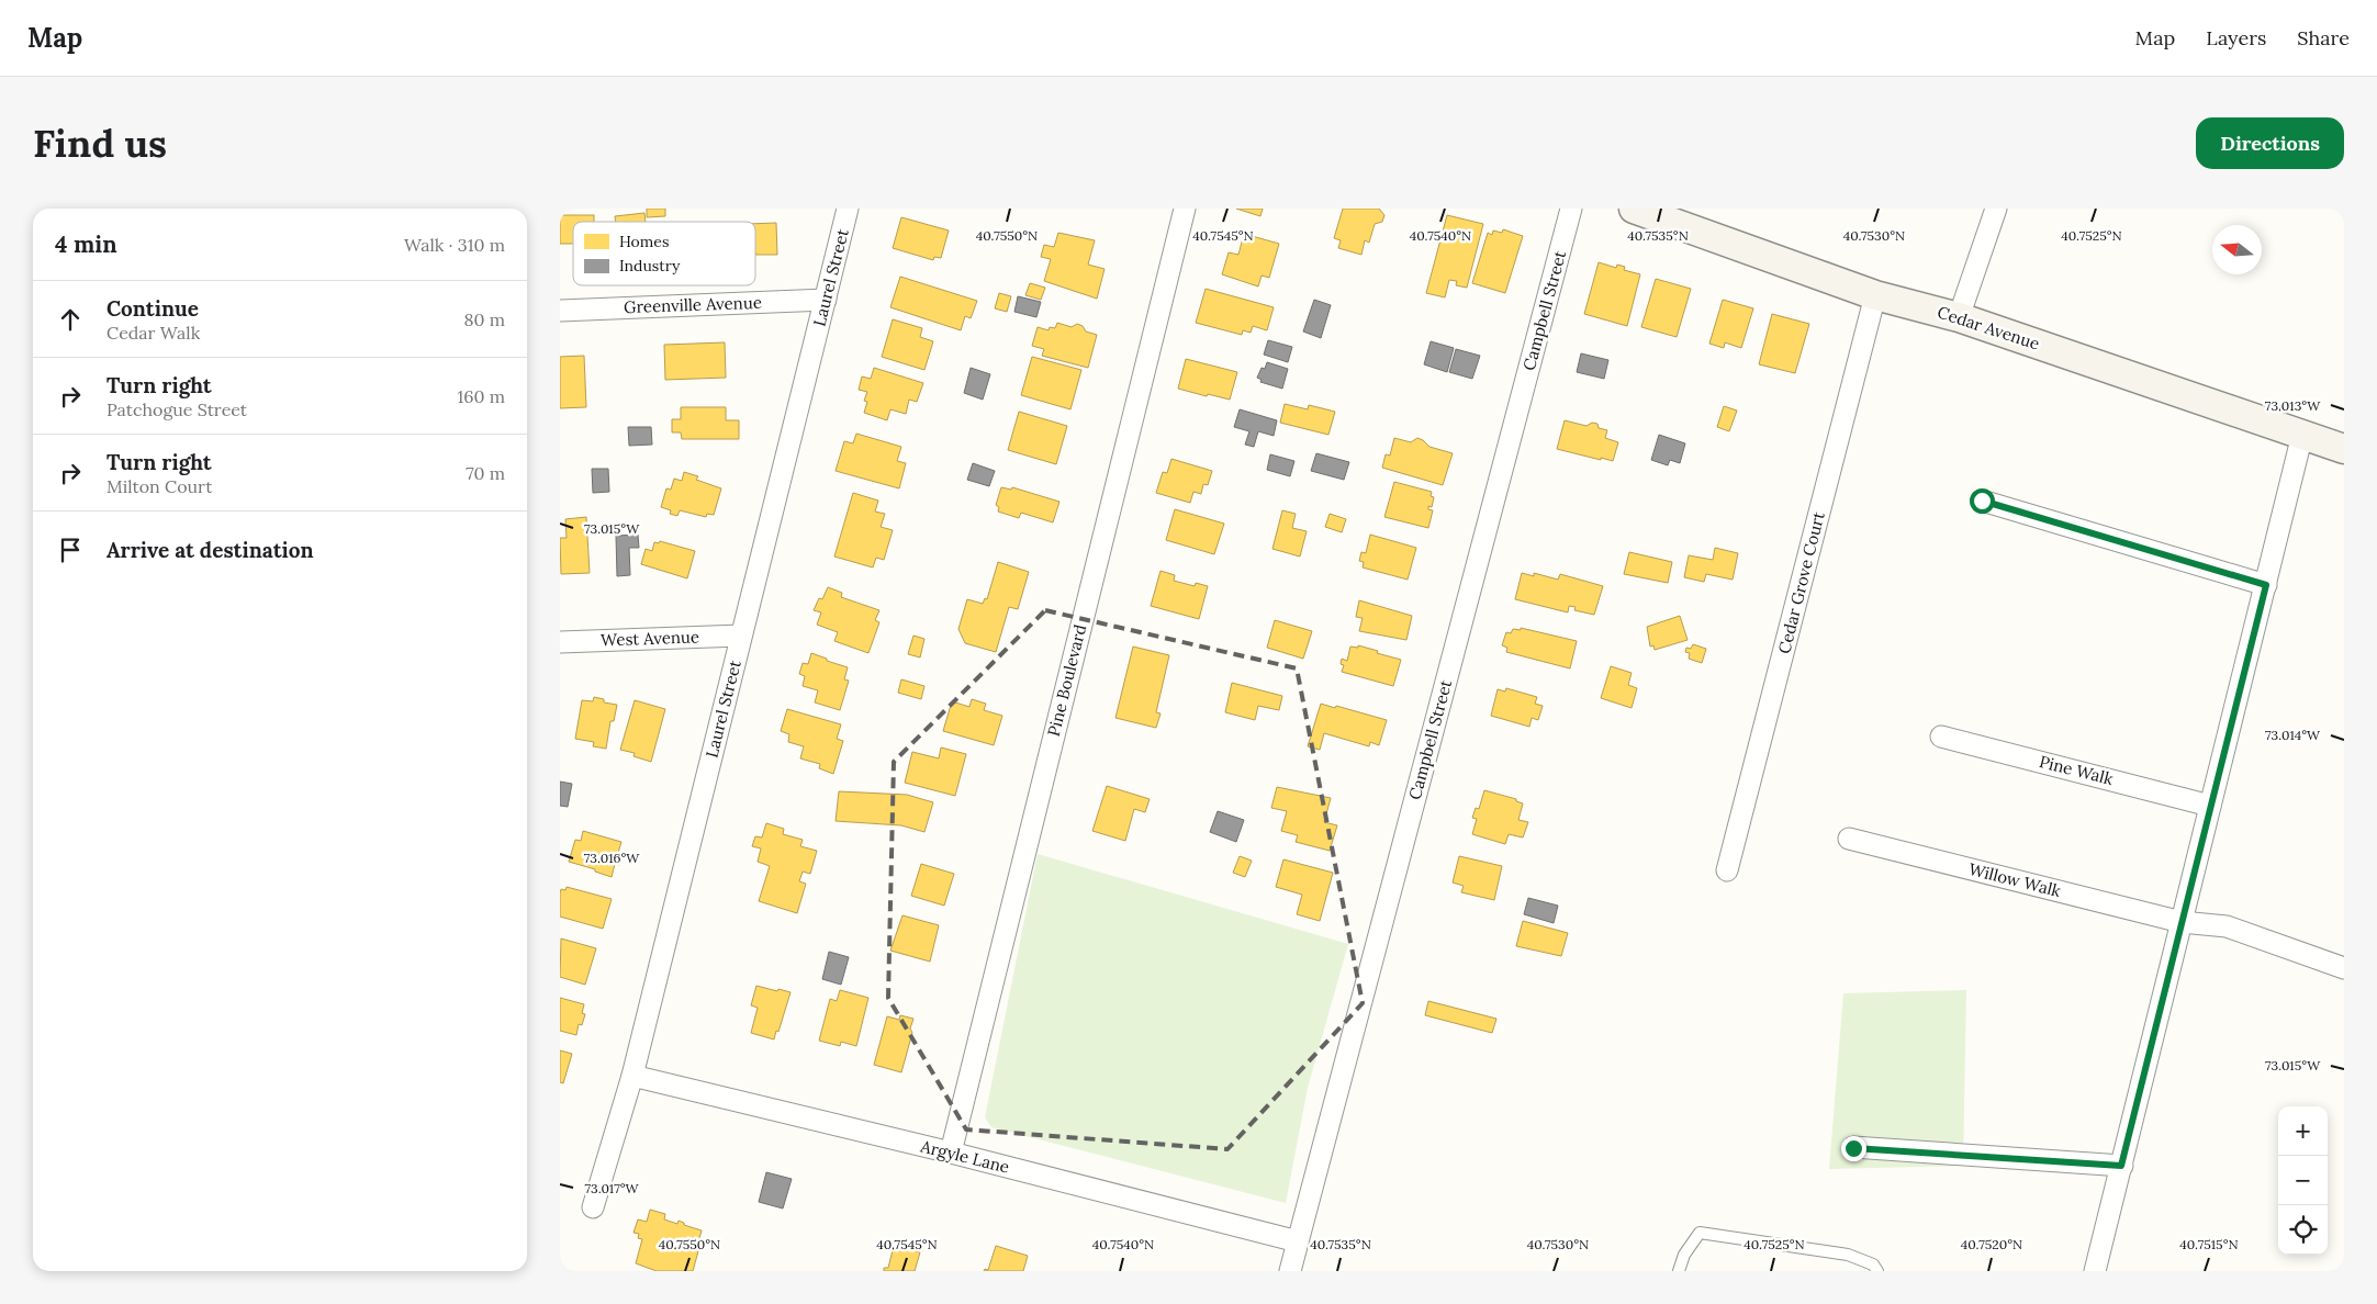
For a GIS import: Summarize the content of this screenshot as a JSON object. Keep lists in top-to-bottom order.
{
  "streets": {
    "street": [
      "Laurel Street",
      "Greenville Avenue",
      "Campbell Street",
      "Cedar Avenue",
      "Cedar Grove Court",
      "West Avenue",
      "Pine Boulevard",
      "Pine Walk",
      "Willow Walk",
      "Argyle Lane"
    ]
  },
  "crossings": [
    ["Laurel Street", "Greenville Avenue"],
    ["Laurel Street", "West Avenue"],
    ["Laurel Street", "Argyle Lane"],
    ["Campbell Street", "Argyle Lane"],
    ["Cedar Avenue", "Cedar Grove Court"],
    ["Pine Boulevard", "Argyle Lane"]
  ],
  "legend": ["Homes", "Industry"],
  "north": "left",
  "page": {
    "header": "Map",
    "nav": ["Map", "Layers", "Share"],
    "buttons": "Directions",
    "title": "Find us",
    "heading": ["4 min", "Walk · 310 m"],
    "list": [
      ["Continue", "Cedar Walk", "80 m"],
      ["Turn right", "Patchogue Street", "160 m"],
      ["Turn right", "Milton Court", "70 m"],
      "Arrive at destination"
    ],
    "map_buttons": ["+", "−"]
  },
  "coordinates": [
    "40.7550°N",
    "40.7545°N",
    "40.7540°N",
    "40.7535°N",
    "40.7530°N",
    "40.7525°N",
    "73.013°W",
    "73.015°W",
    "73.014°W",
    "73.016°W",
    "73.017°W",
    "40.7520°N",
    "40.7515°N"
  ]
}
